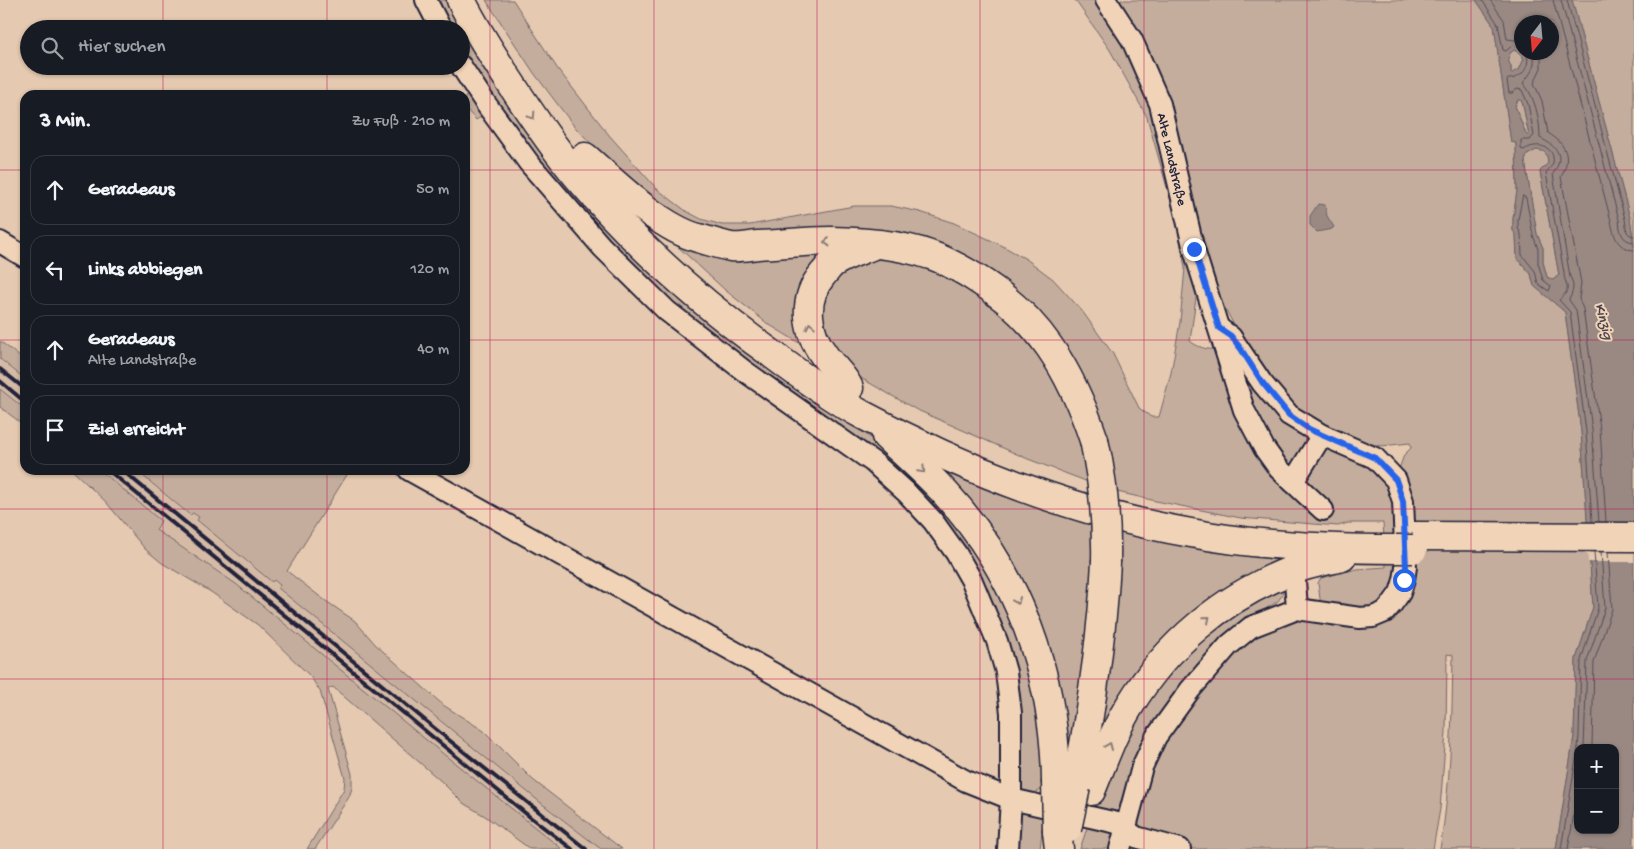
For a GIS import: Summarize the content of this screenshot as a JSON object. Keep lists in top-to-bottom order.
{
  "streets": {
    "street": ["Alte Landstraße"]
  },
  "water": ["Kinzig"],
  "north": "bottom",
  "page": {
    "search": "Hier suchen",
    "heading": ["3 Min.", "Zu Fuß · 210 m"],
    "list": [
      ["Geradeaus", "50 m"],
      ["Links abbiegen", "120 m"],
      ["Geradeaus", "Alte Landstraße", "40 m"],
      "Ziel erreicht"
    ],
    "map_buttons": ["+", "−"]
  }
}
